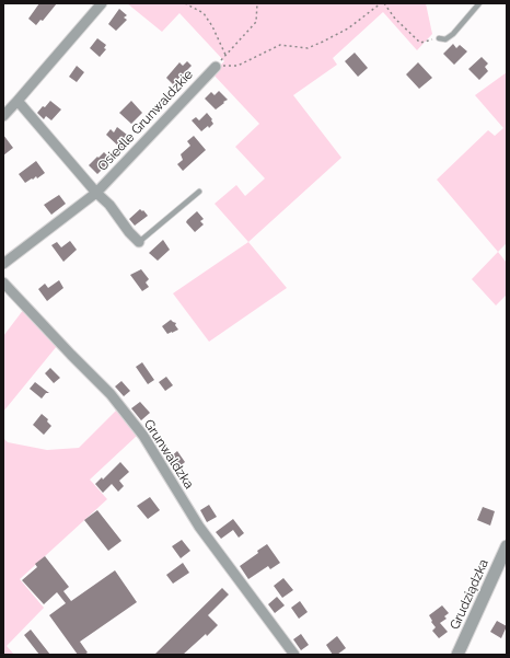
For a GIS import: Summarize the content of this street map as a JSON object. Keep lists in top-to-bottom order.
{
  "streets": {
    "street": ["Osiedle Grunwaldzkie", "Grunwaldzka", "Grudziądzka"]
  }
}
